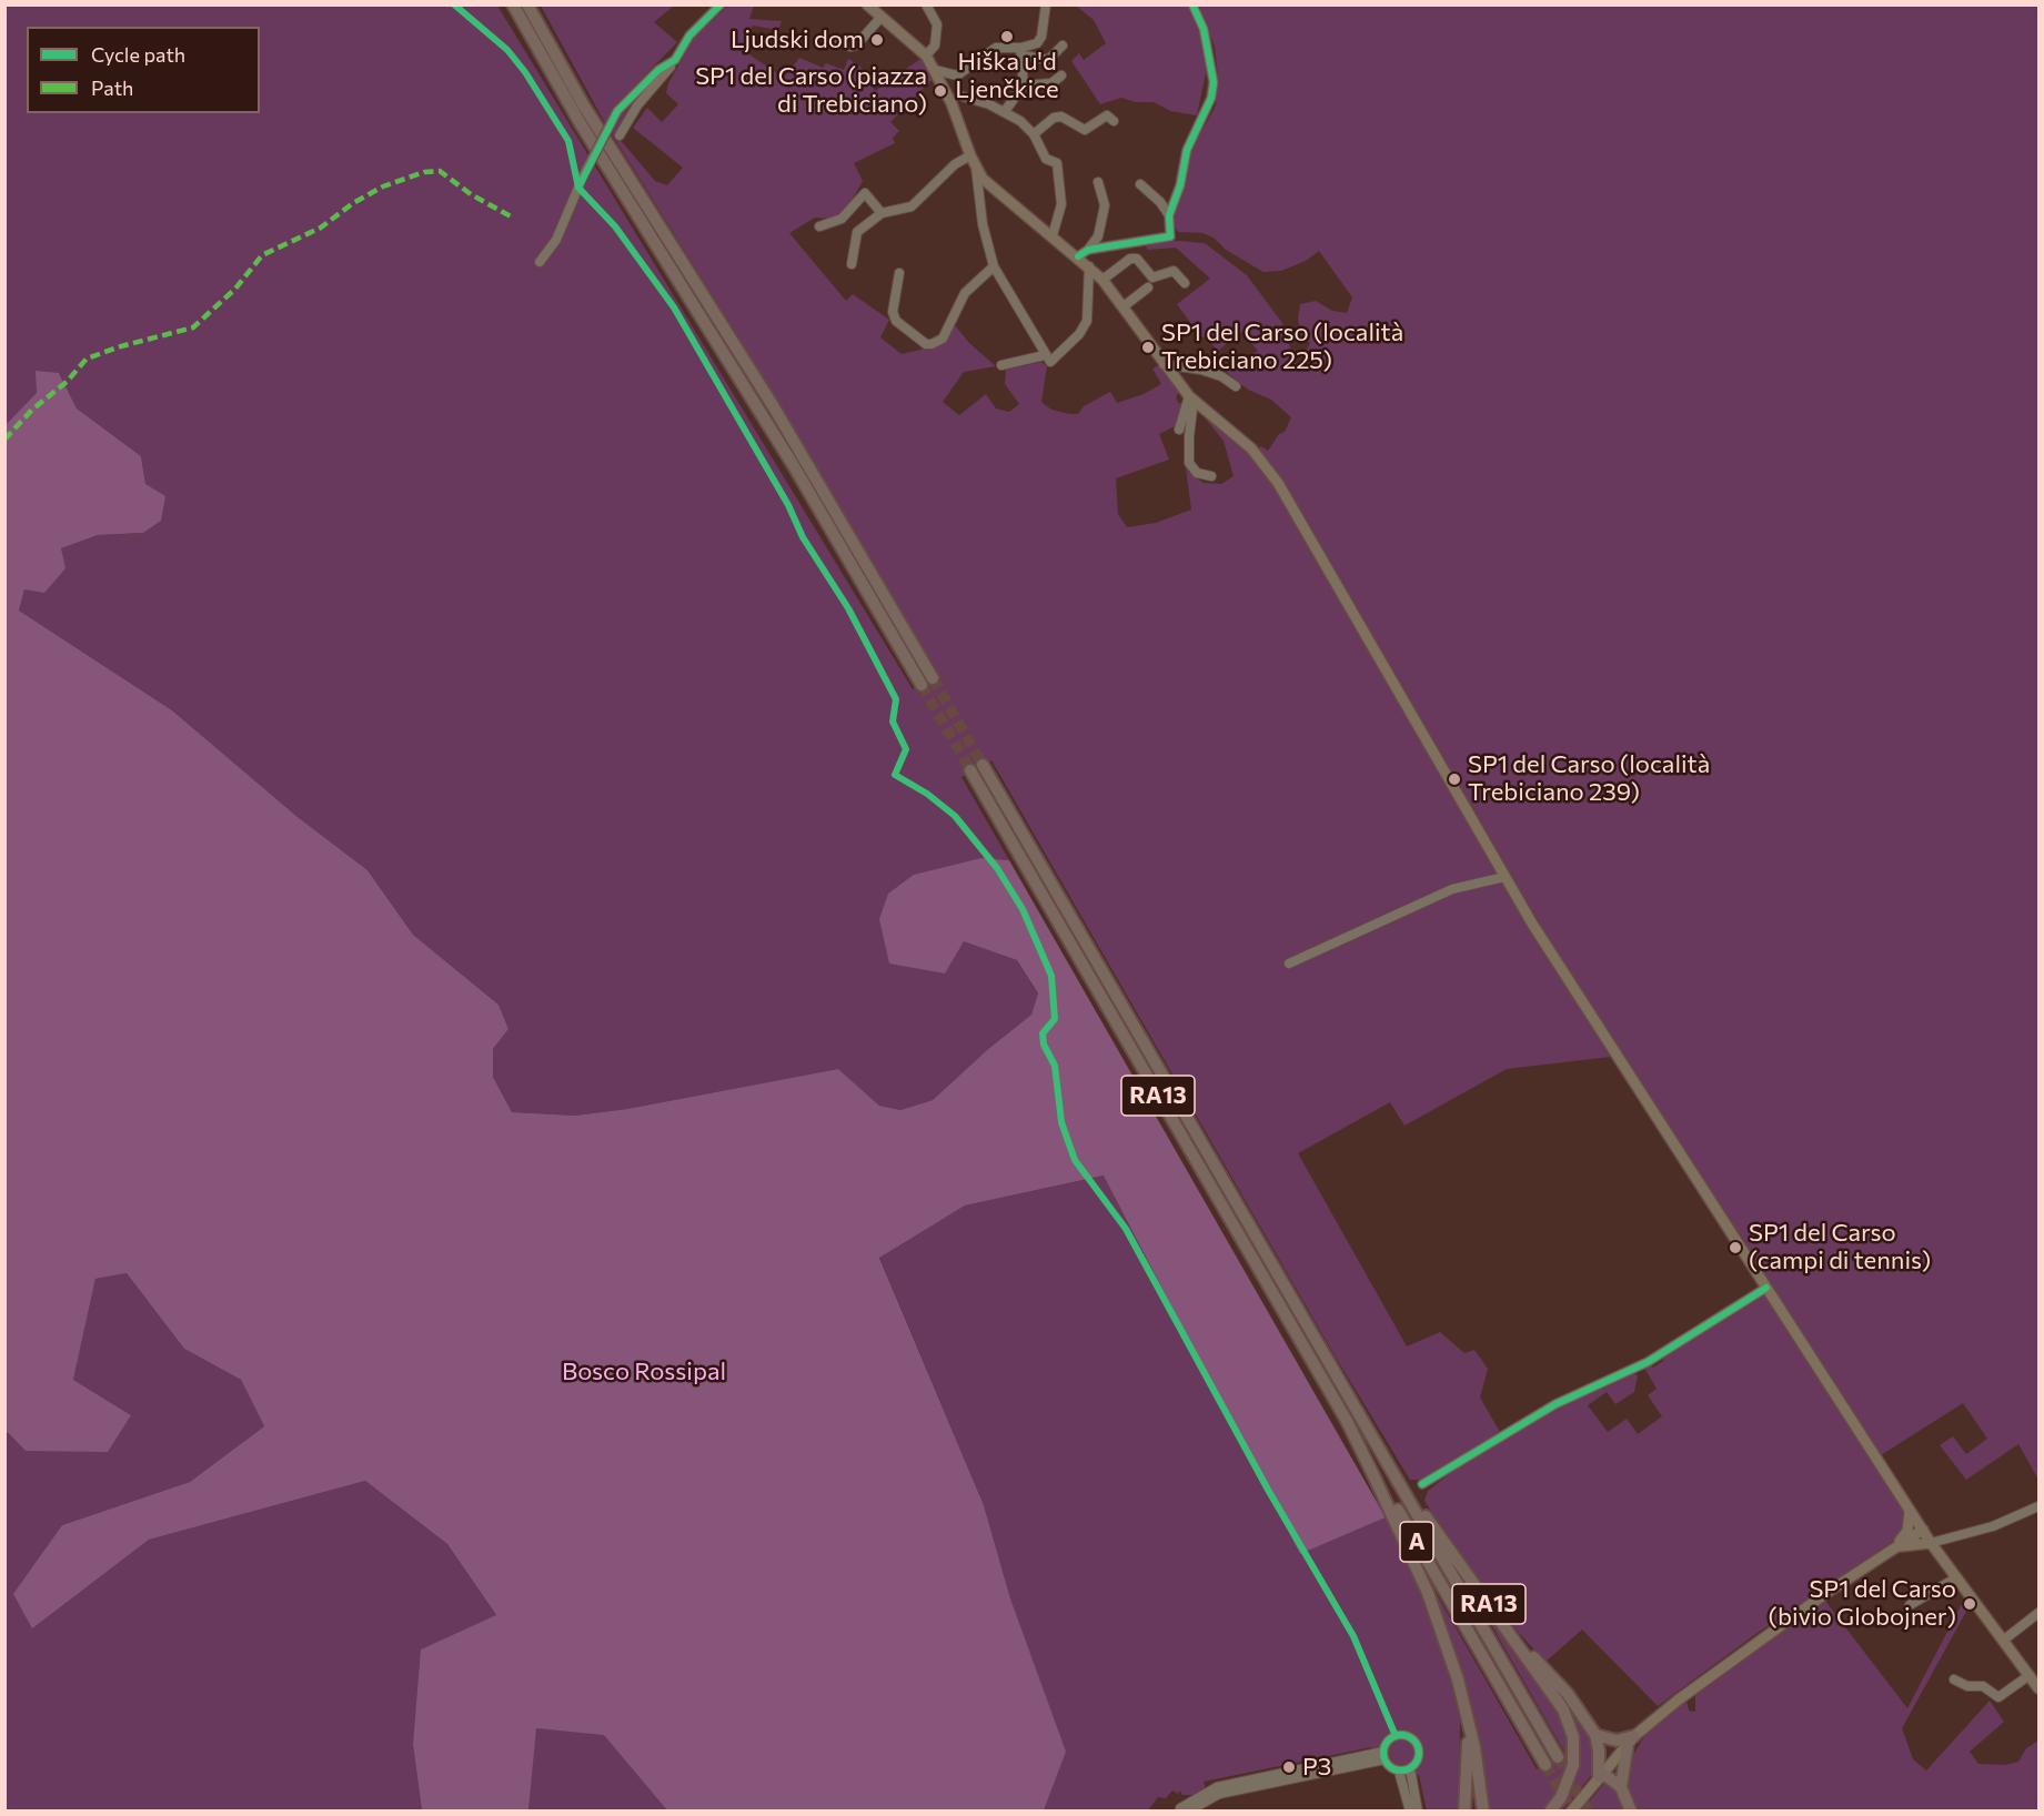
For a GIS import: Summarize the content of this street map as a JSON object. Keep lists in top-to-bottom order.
{
  "streets": {
    "highway": ["RA13", "A"]
  },
  "crossings": [
    ["RA13", "A"]
  ],
  "parks": ["Bosco Rossipal"],
  "places": [
    "Hiška u'd Ljenčkice",
    "Ljudski dom",
    "SP1 del Carso (piazza di Trebiciano)",
    "SP1 del Carso (località Trebiciano 225)",
    "SP1 del Carso (località Trebiciano 239)",
    "SP1 del Carso (campi di tennis)",
    "SP1 del Carso (bivio Globojner)",
    "P3"
  ],
  "legend": ["Cycle path", "Path"]
}
